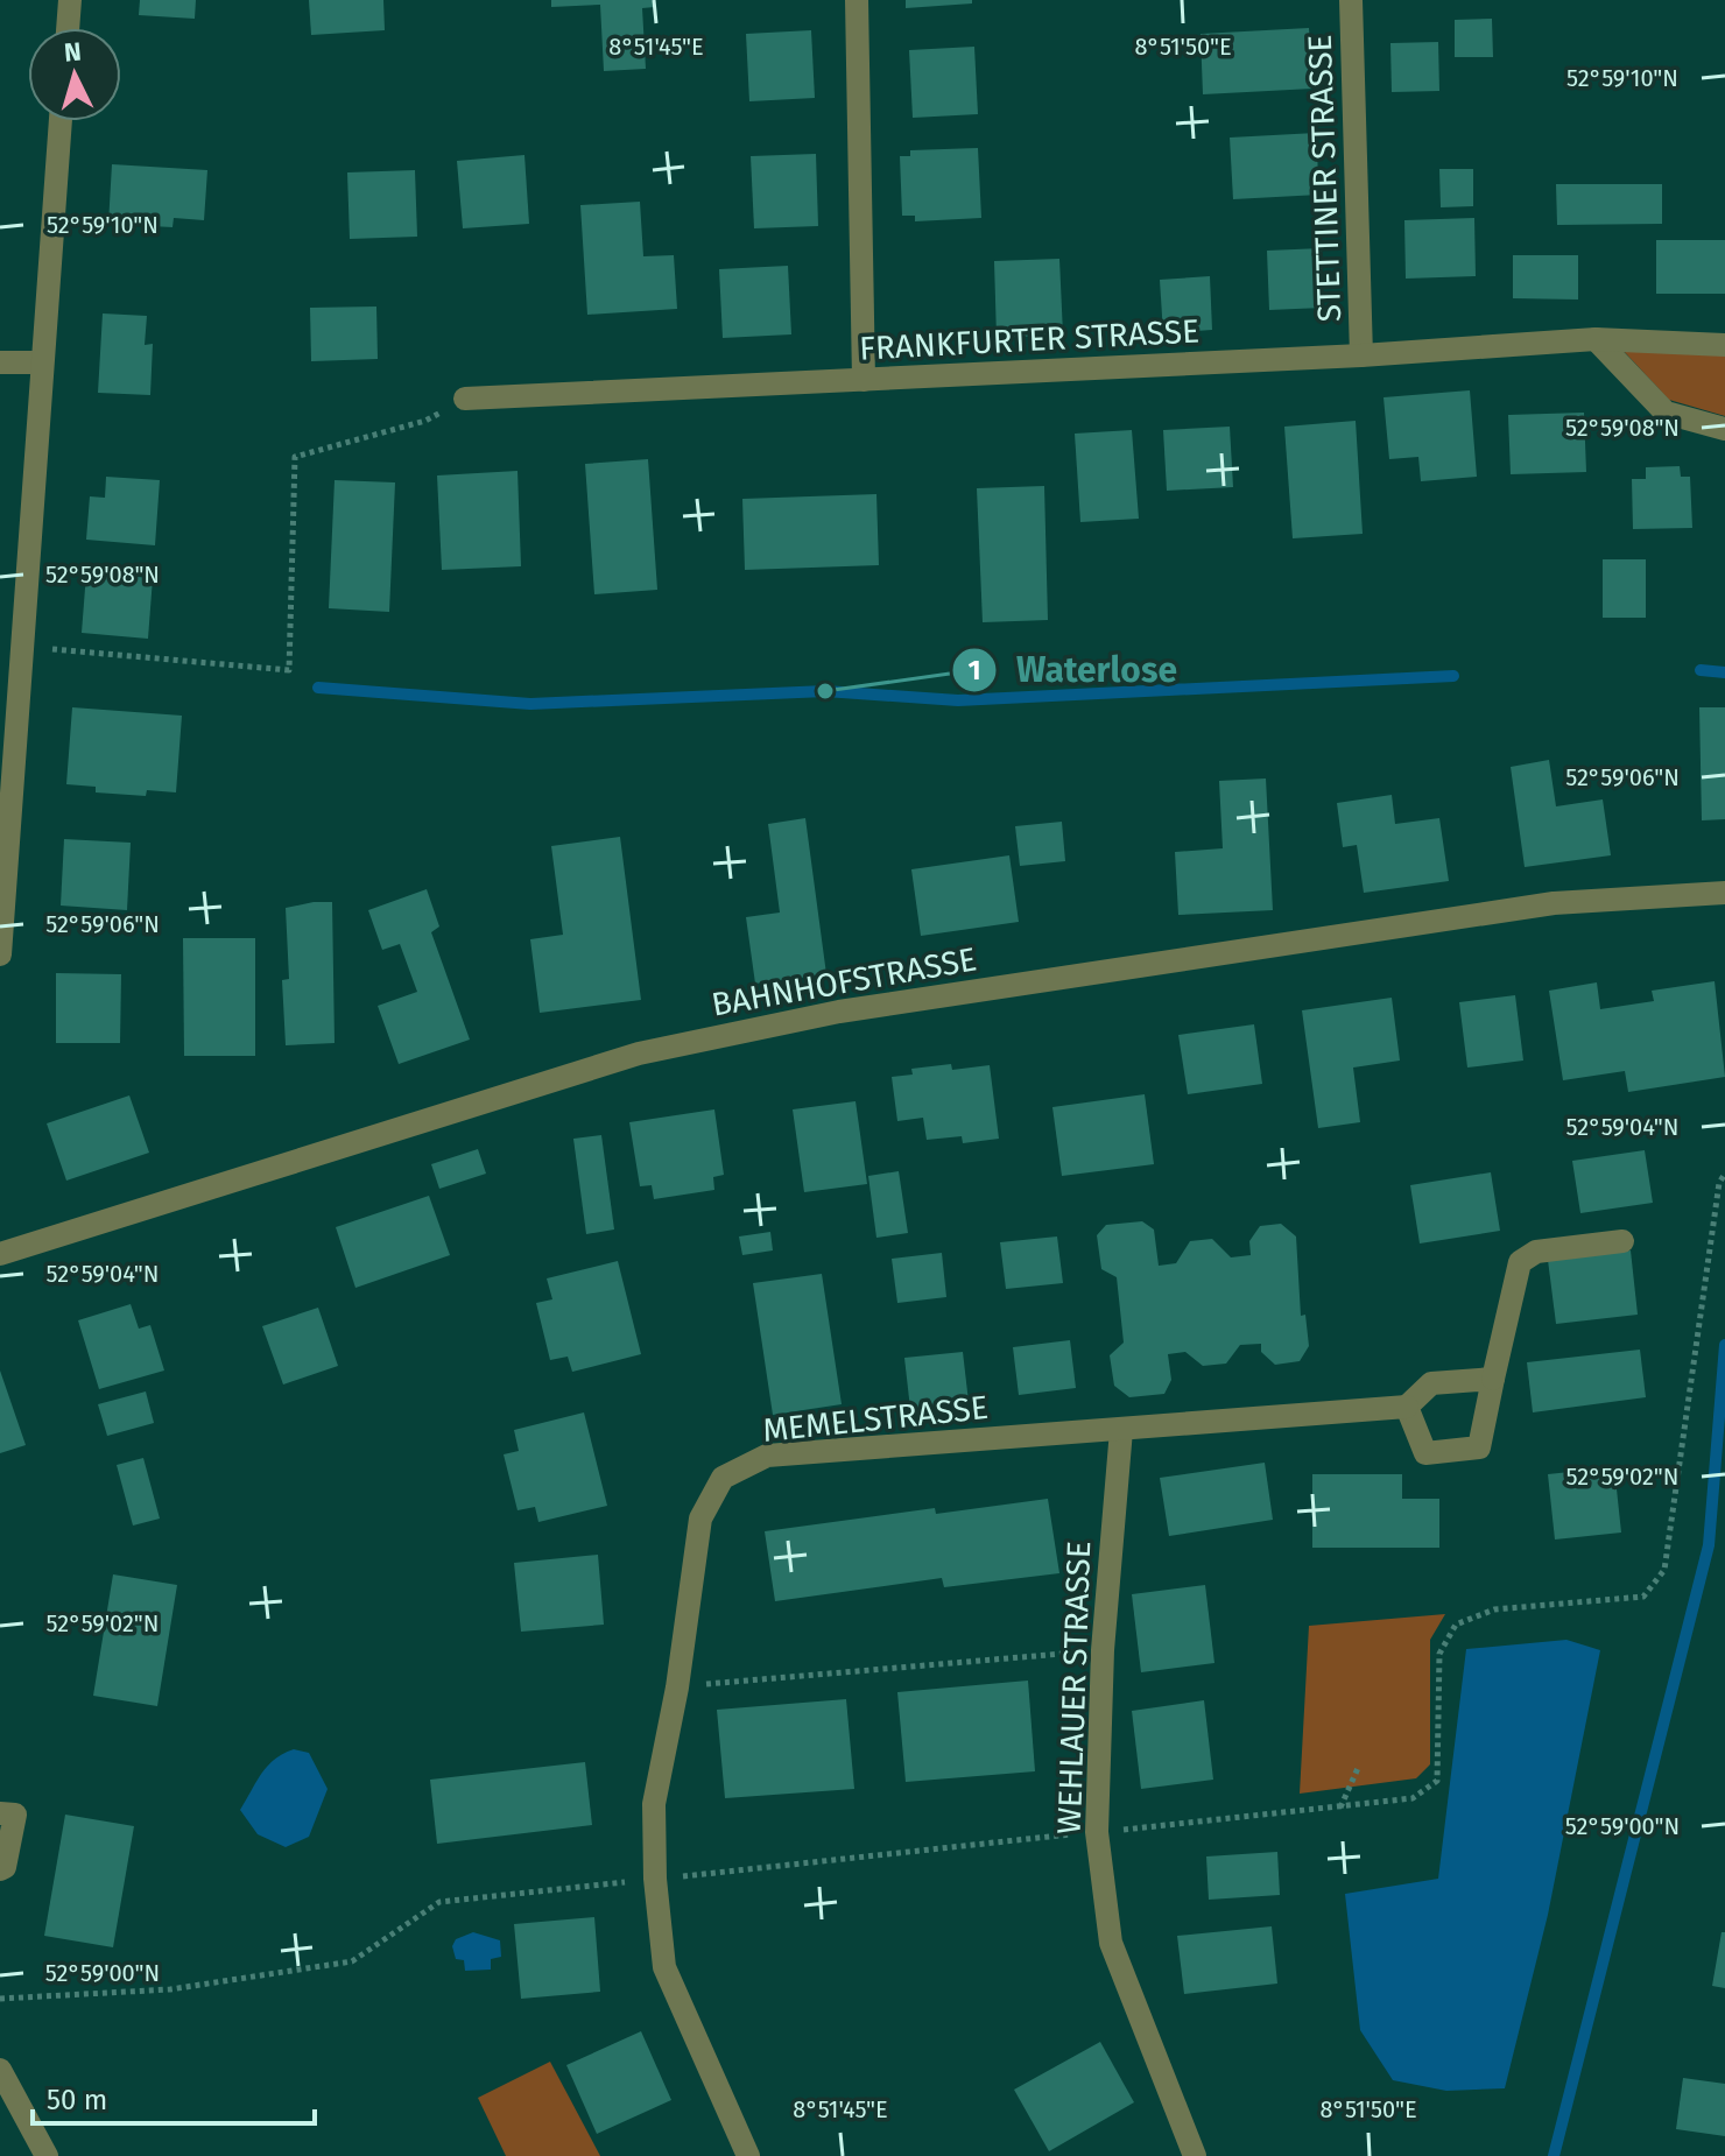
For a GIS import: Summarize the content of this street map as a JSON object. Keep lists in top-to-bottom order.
{
  "streets": {
    "street": [
      "STETTINER STRASSE",
      "FRANKFURTER STRASSE",
      "BAHNHOFSTRASSE",
      "MEMELSTRASSE",
      "WEHLAUER STRASSE"
    ]
  },
  "crossings": [
    ["STETTINER STRASSE", "FRANKFURTER STRASSE"],
    ["MEMELSTRASSE", "WEHLAUER STRASSE"]
  ],
  "places": ["Waterlose"],
  "scale_bar": "50 m",
  "north": "top",
  "coordinates": [
    "8°51'45\"E",
    "8°51'50\"E",
    "52°59'10\"N",
    "52°59'08\"N",
    "52°59'06\"N",
    "52°59'04\"N",
    "52°59'02\"N",
    "52°59'00\"N"
  ]
}
